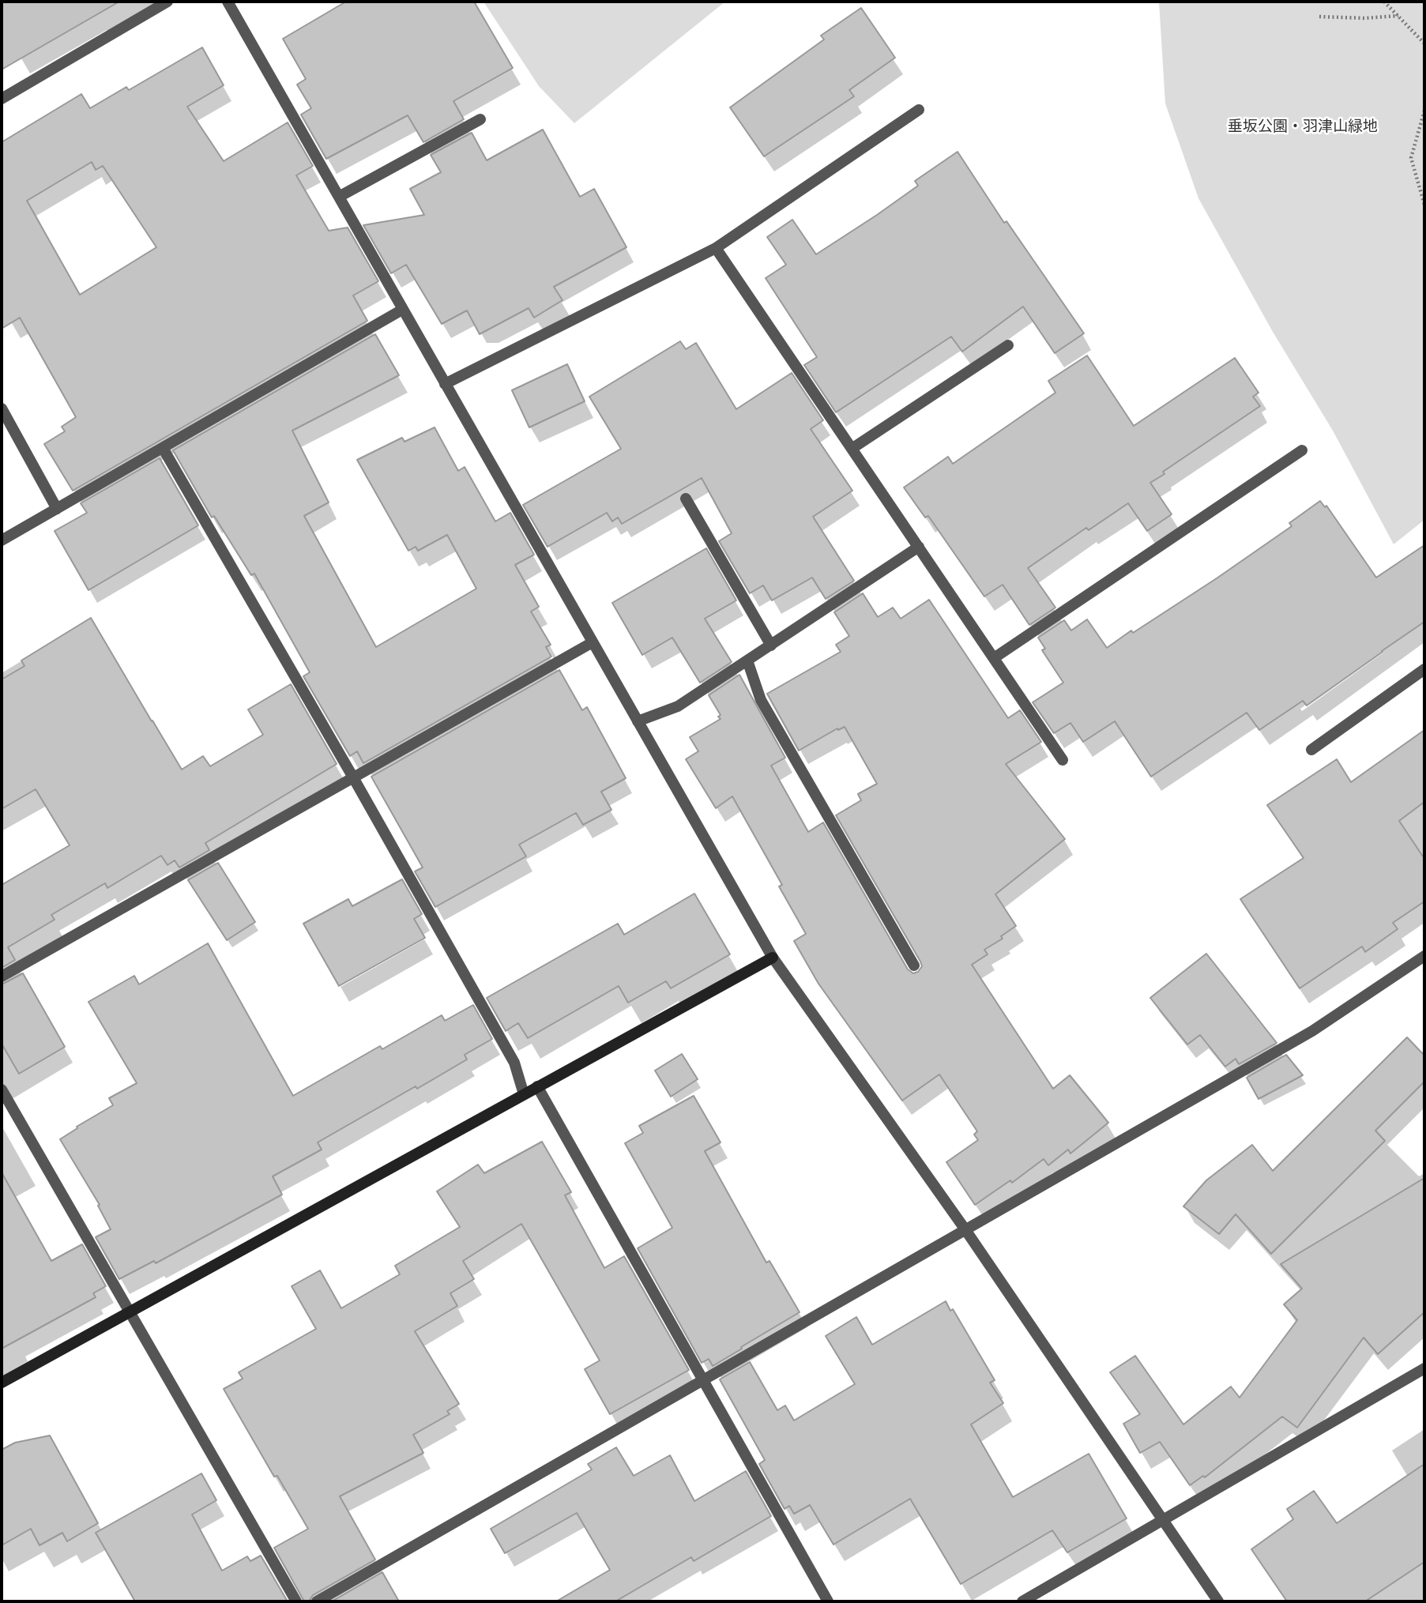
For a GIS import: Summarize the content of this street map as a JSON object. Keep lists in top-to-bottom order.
{
  "parks": ["垂坂公園・羽津山緑地"]
}
